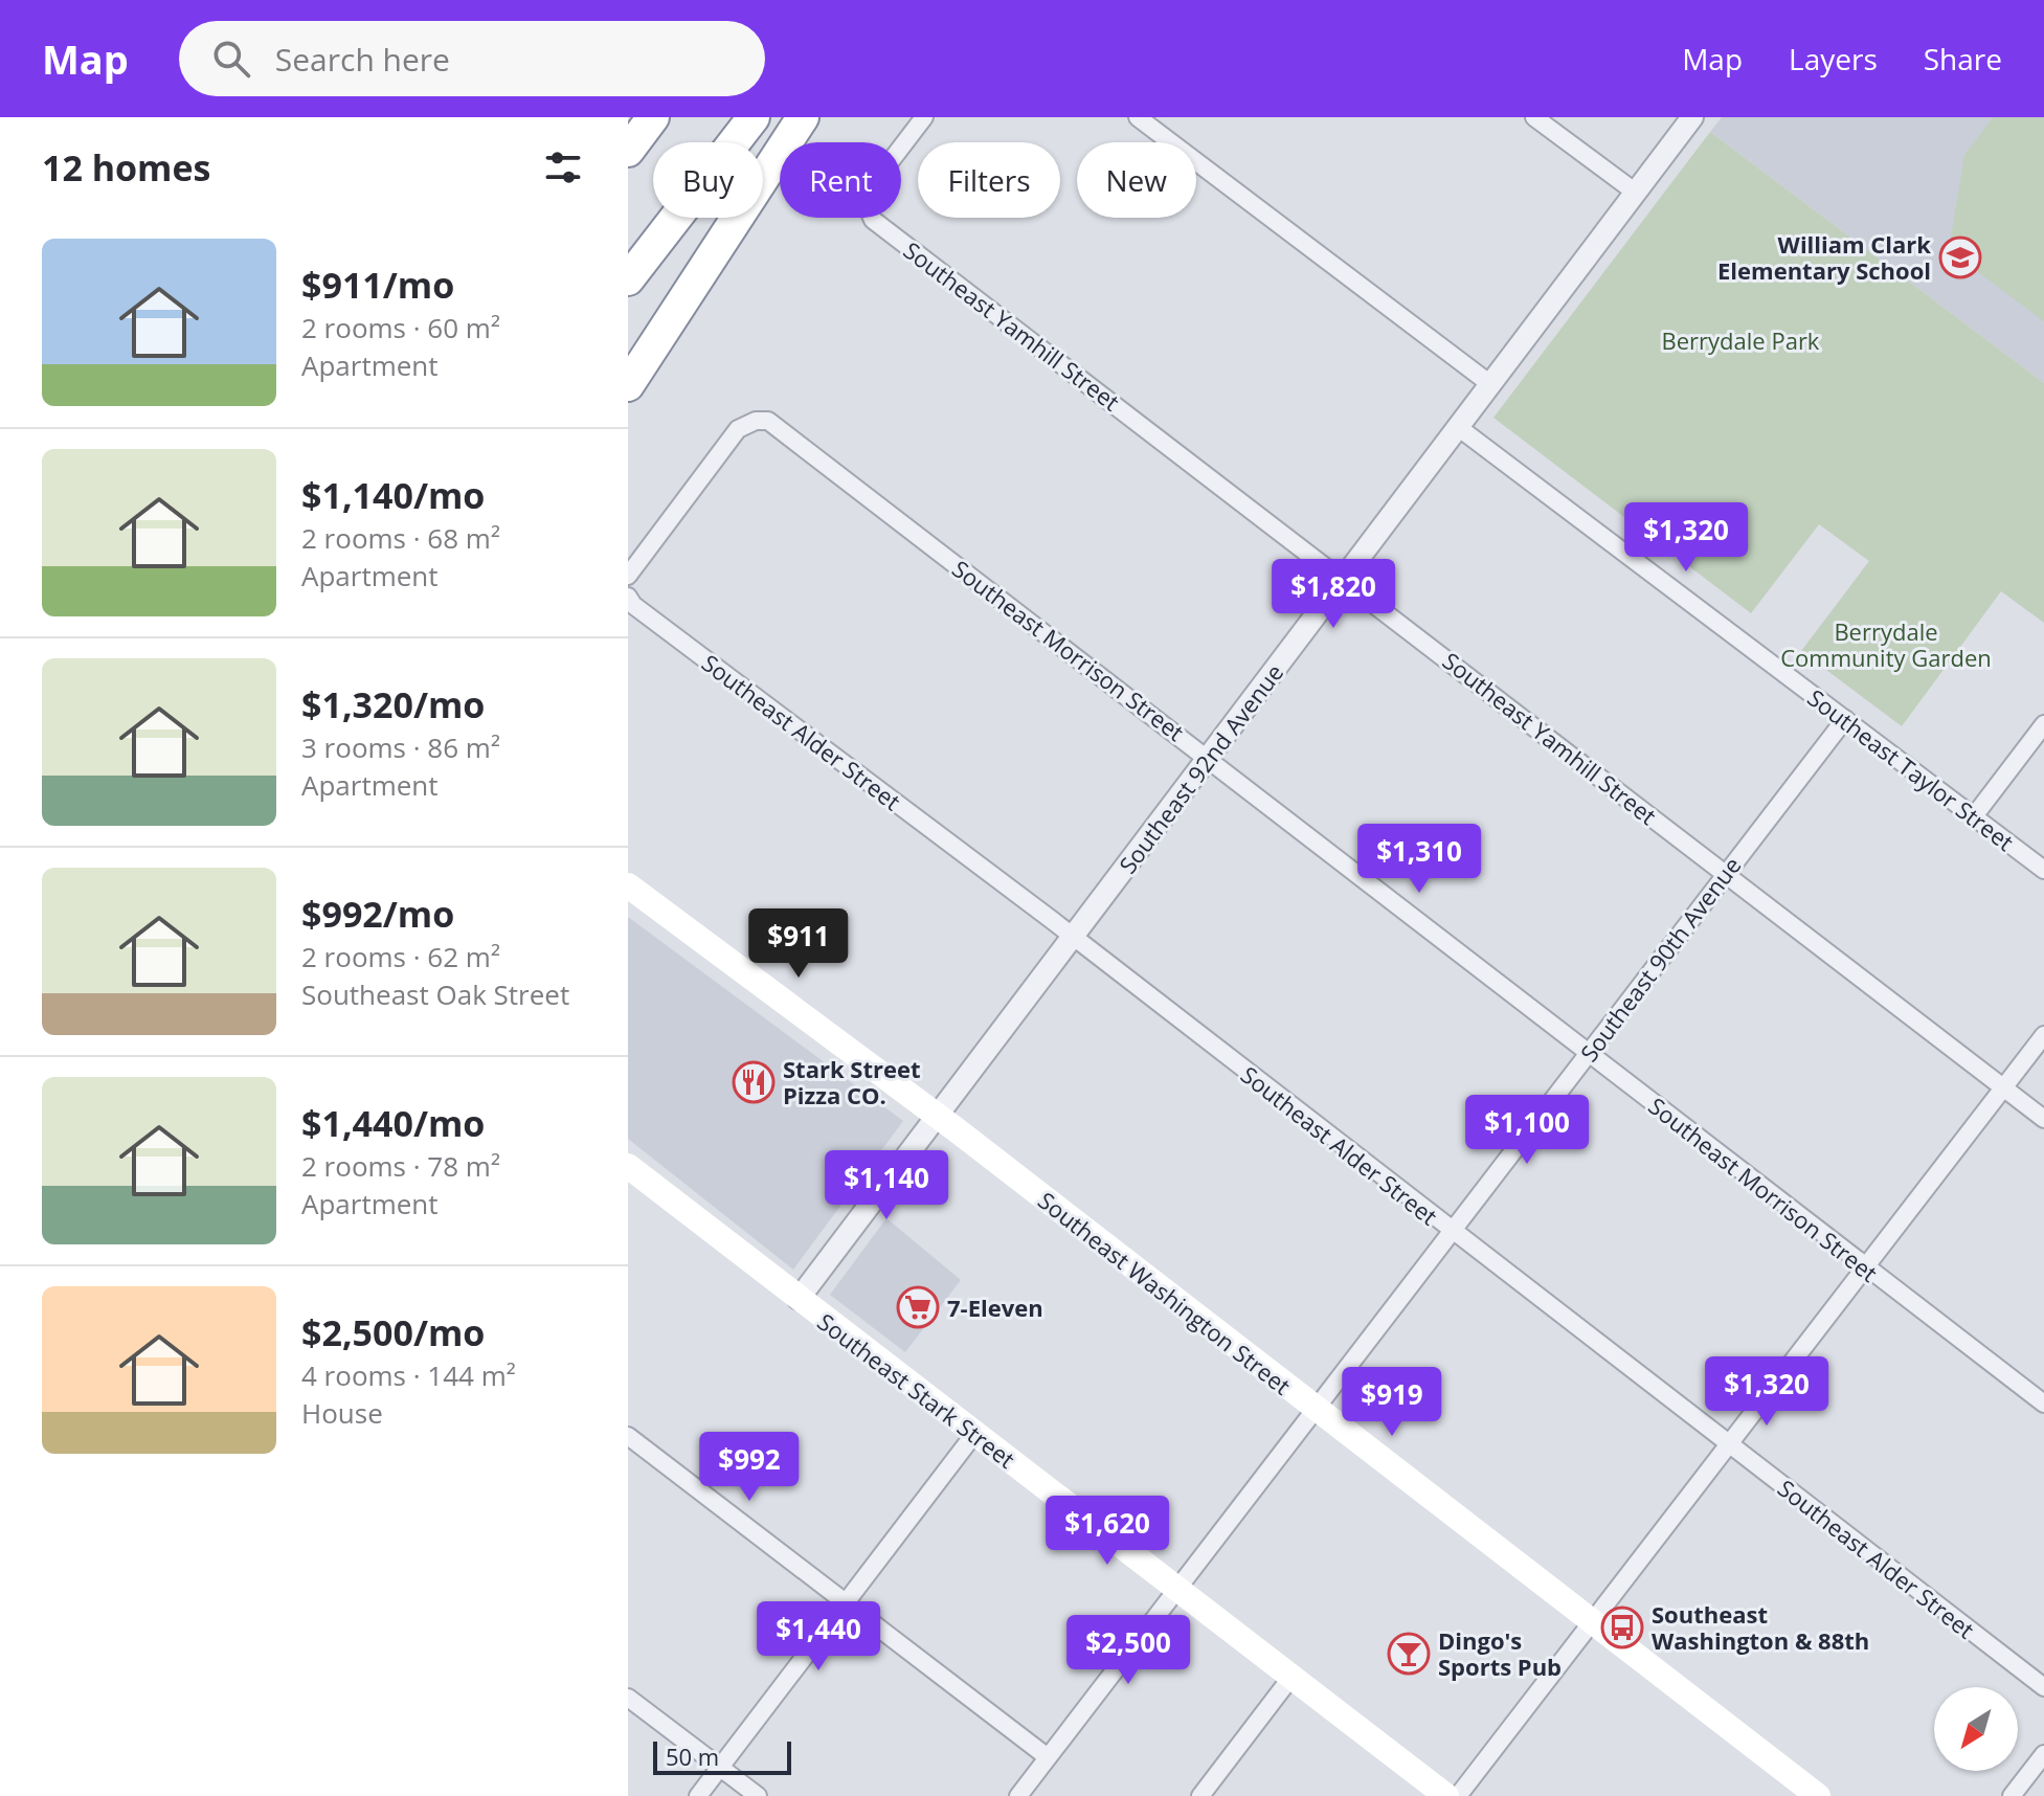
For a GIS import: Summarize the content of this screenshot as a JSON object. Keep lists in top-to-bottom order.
{
  "streets": {
    "main road": ["Southeast Washington Street", "Southeast Stark Street"],
    "street": [
      "Southeast Yamhill Street",
      "Southeast Morrison Street",
      "Southeast Alder Street",
      "Southeast 92nd Avenue",
      "Southeast Taylor Street",
      "Southeast 90th Avenue"
    ]
  },
  "crossings": [
    ["Southeast Yamhill Street", "Southeast 92nd Avenue"],
    ["Southeast Yamhill Street", "Southeast 90th Avenue"],
    ["Southeast Morrison Street", "Southeast 92nd Avenue"],
    ["Southeast Morrison Street", "Southeast 90th Avenue"],
    ["Southeast Alder Street", "Southeast 92nd Avenue"],
    ["Southeast Alder Street", "Southeast 90th Avenue"],
    ["Southeast 92nd Avenue", "Southeast Taylor Street"],
    ["Southeast 92nd Avenue", "Southeast Washington Street"],
    ["Southeast 92nd Avenue", "Southeast Stark Street"],
    ["Southeast Taylor Street", "Southeast 90th Avenue"],
    ["Southeast 90th Avenue", "Southeast Washington Street"],
    ["Southeast 90th Avenue", "Southeast Stark Street"]
  ],
  "parks": ["Berrydale Park", "Berrydale Community Garden"],
  "places": {
    "school or university": ["William Clark Elementary School"],
    "restaurant": ["Stark Street Pizza CO."],
    "supermarket": ["7-Eleven"],
    "bus stop": ["Southeast Washington & 88th"],
    "bar": ["Dingo's Sports Pub"]
  },
  "scale_bar": "50 m",
  "north": "bottom left",
  "page": {
    "header": "Map",
    "search": "Search here",
    "nav": ["Map", "Layers", "Share"],
    "heading": "12 homes",
    "chip": [
      "Buy",
      "Rent",
      "Filters",
      "New"
    ],
    "list": [
      {
        "name": "$911/mo",
        "note": "2 rooms · 60 m² · Apartment"
      },
      {
        "name": "$1,140/mo",
        "note": "2 rooms · 68 m² · Apartment"
      },
      {
        "name": "$1,320/mo",
        "note": "3 rooms · 86 m² · Apartment"
      },
      {
        "name": "$992/mo",
        "note": "2 rooms · 62 m² · Southeast Oak Street"
      },
      {
        "name": "$1,440/mo",
        "note": "2 rooms · 78 m² · Apartment"
      },
      {
        "name": "$2,500/mo",
        "note": "4 rooms · 144 m² · House"
      }
    ],
    "price": [
      "$1,320",
      "$1,820",
      "$1,310",
      "$911",
      "$1,100",
      "$1,140",
      "$1,320",
      "$919",
      "$992",
      "$1,620",
      "$1,440",
      "$2,500"
    ],
    "scale": "50 m"
  }
}
